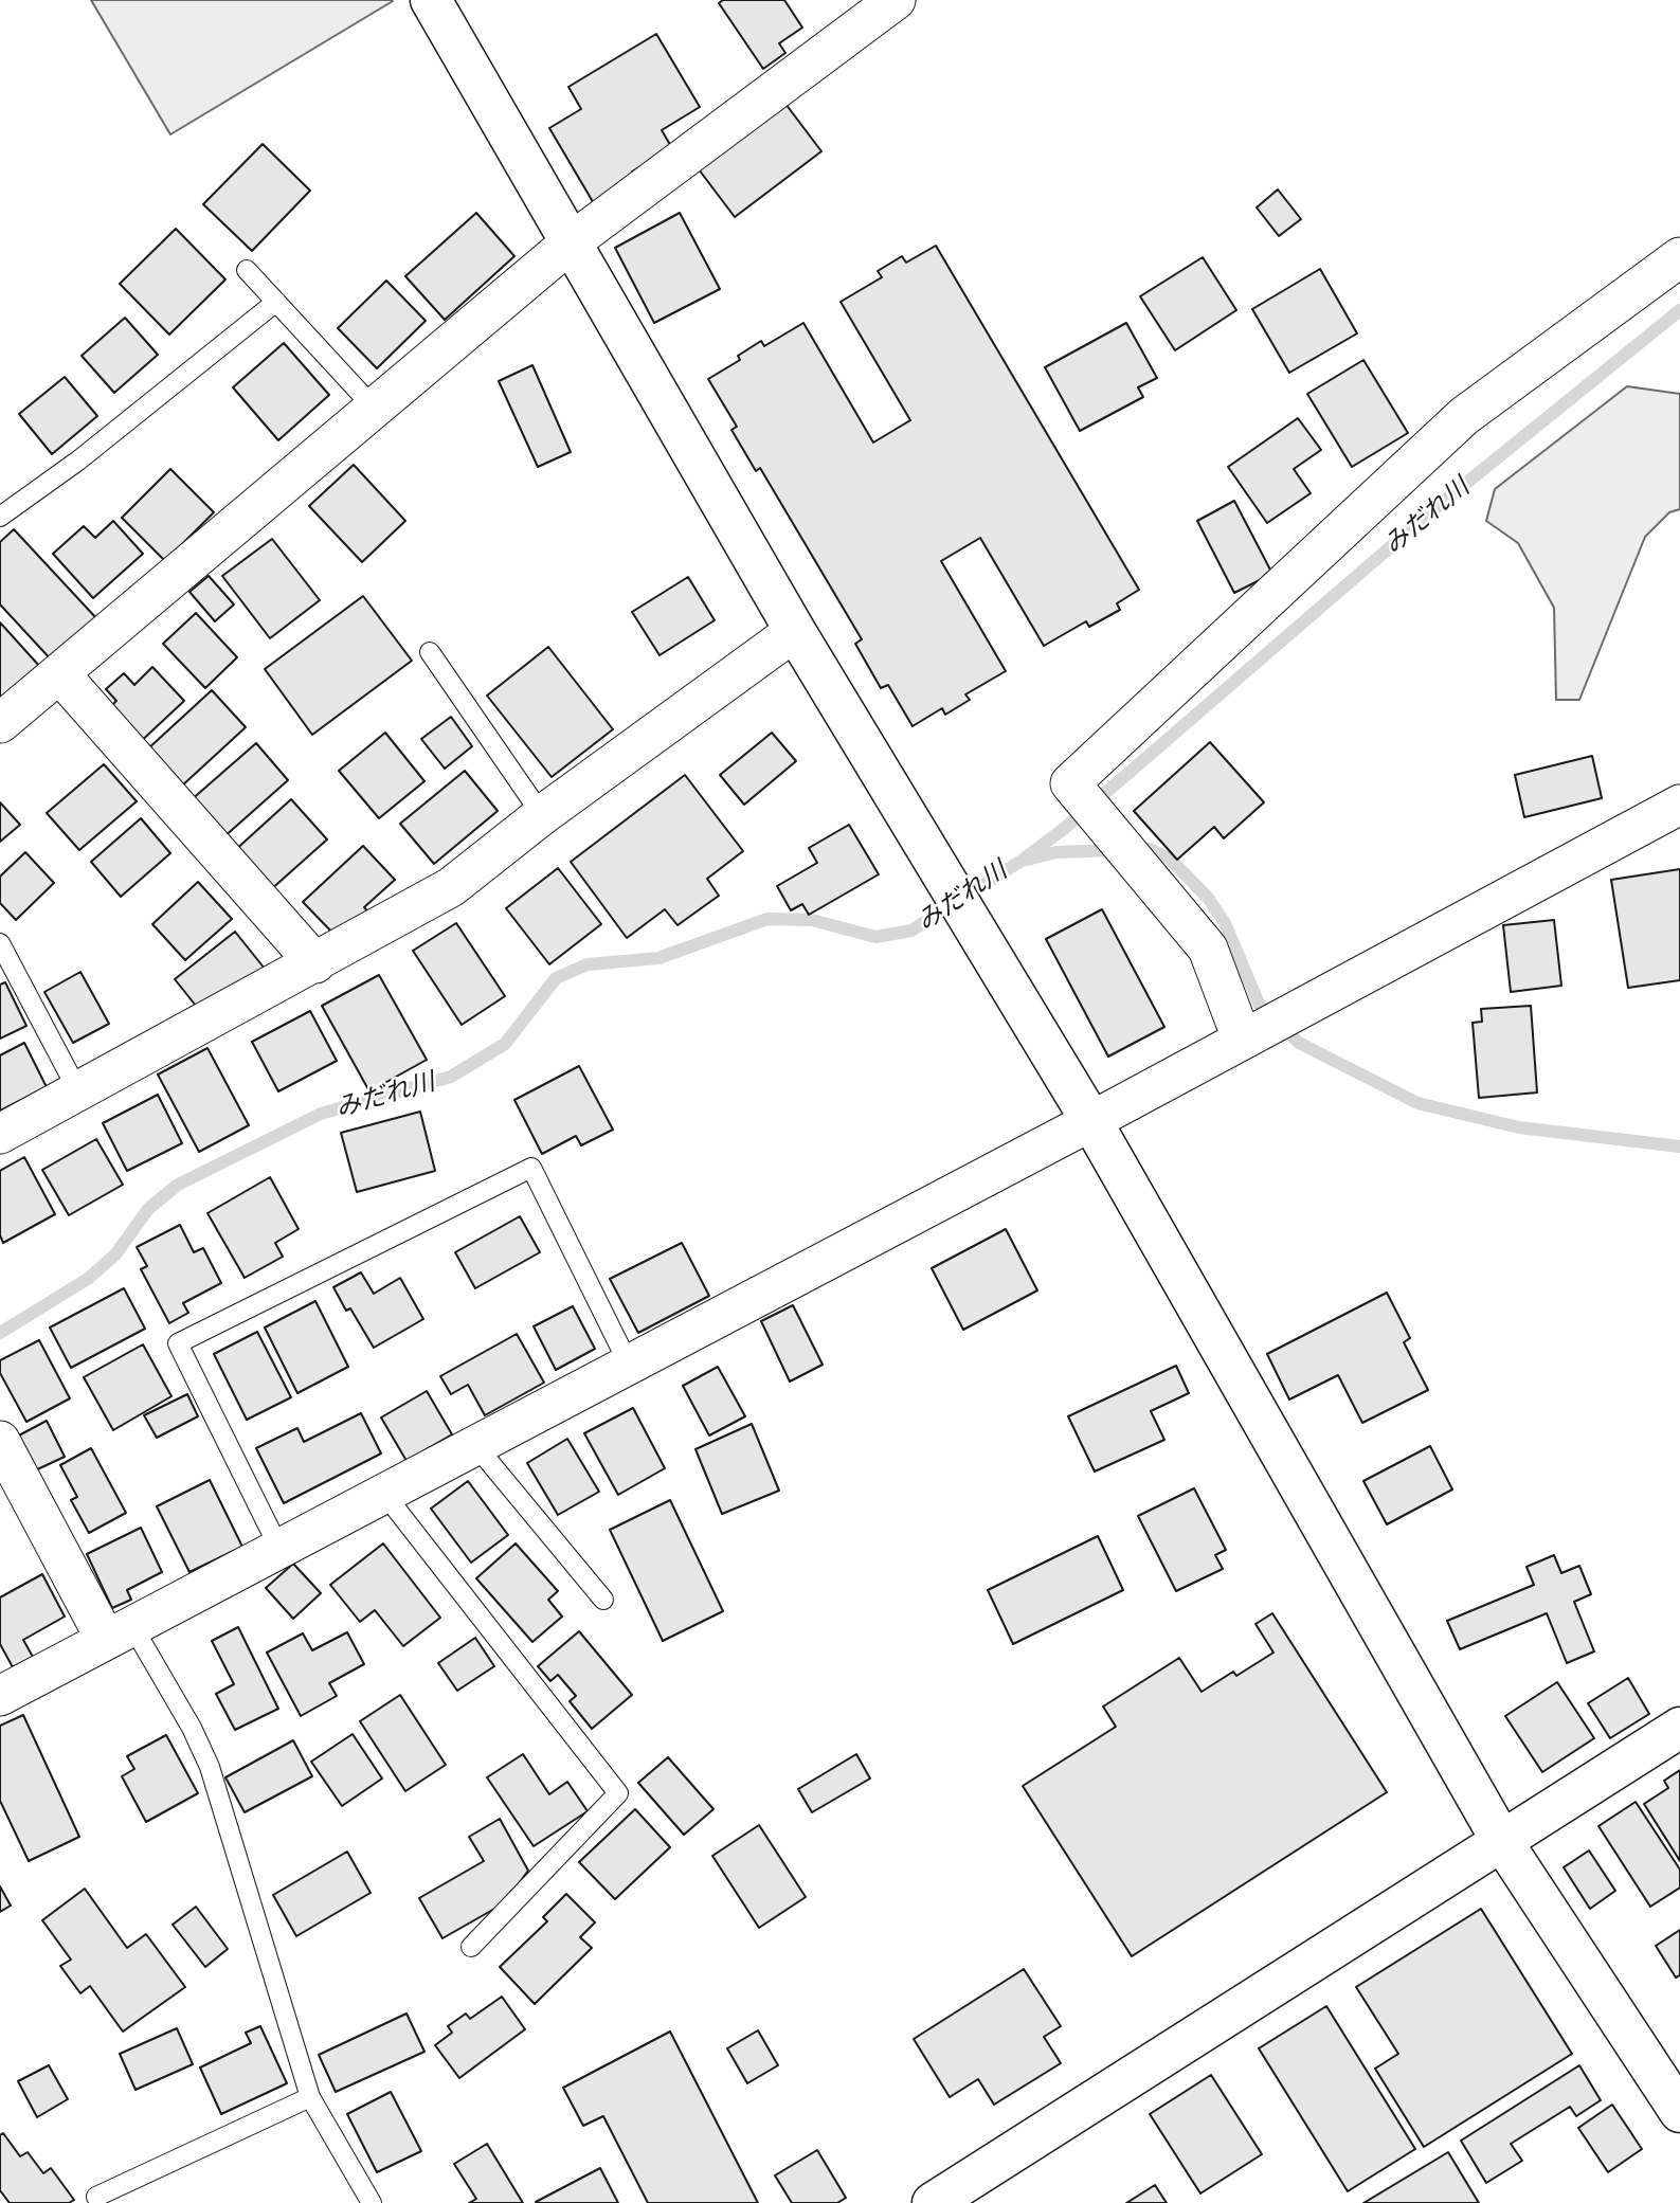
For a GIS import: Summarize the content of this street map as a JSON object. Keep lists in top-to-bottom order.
{
  "water": ["みだれ川"]
}
